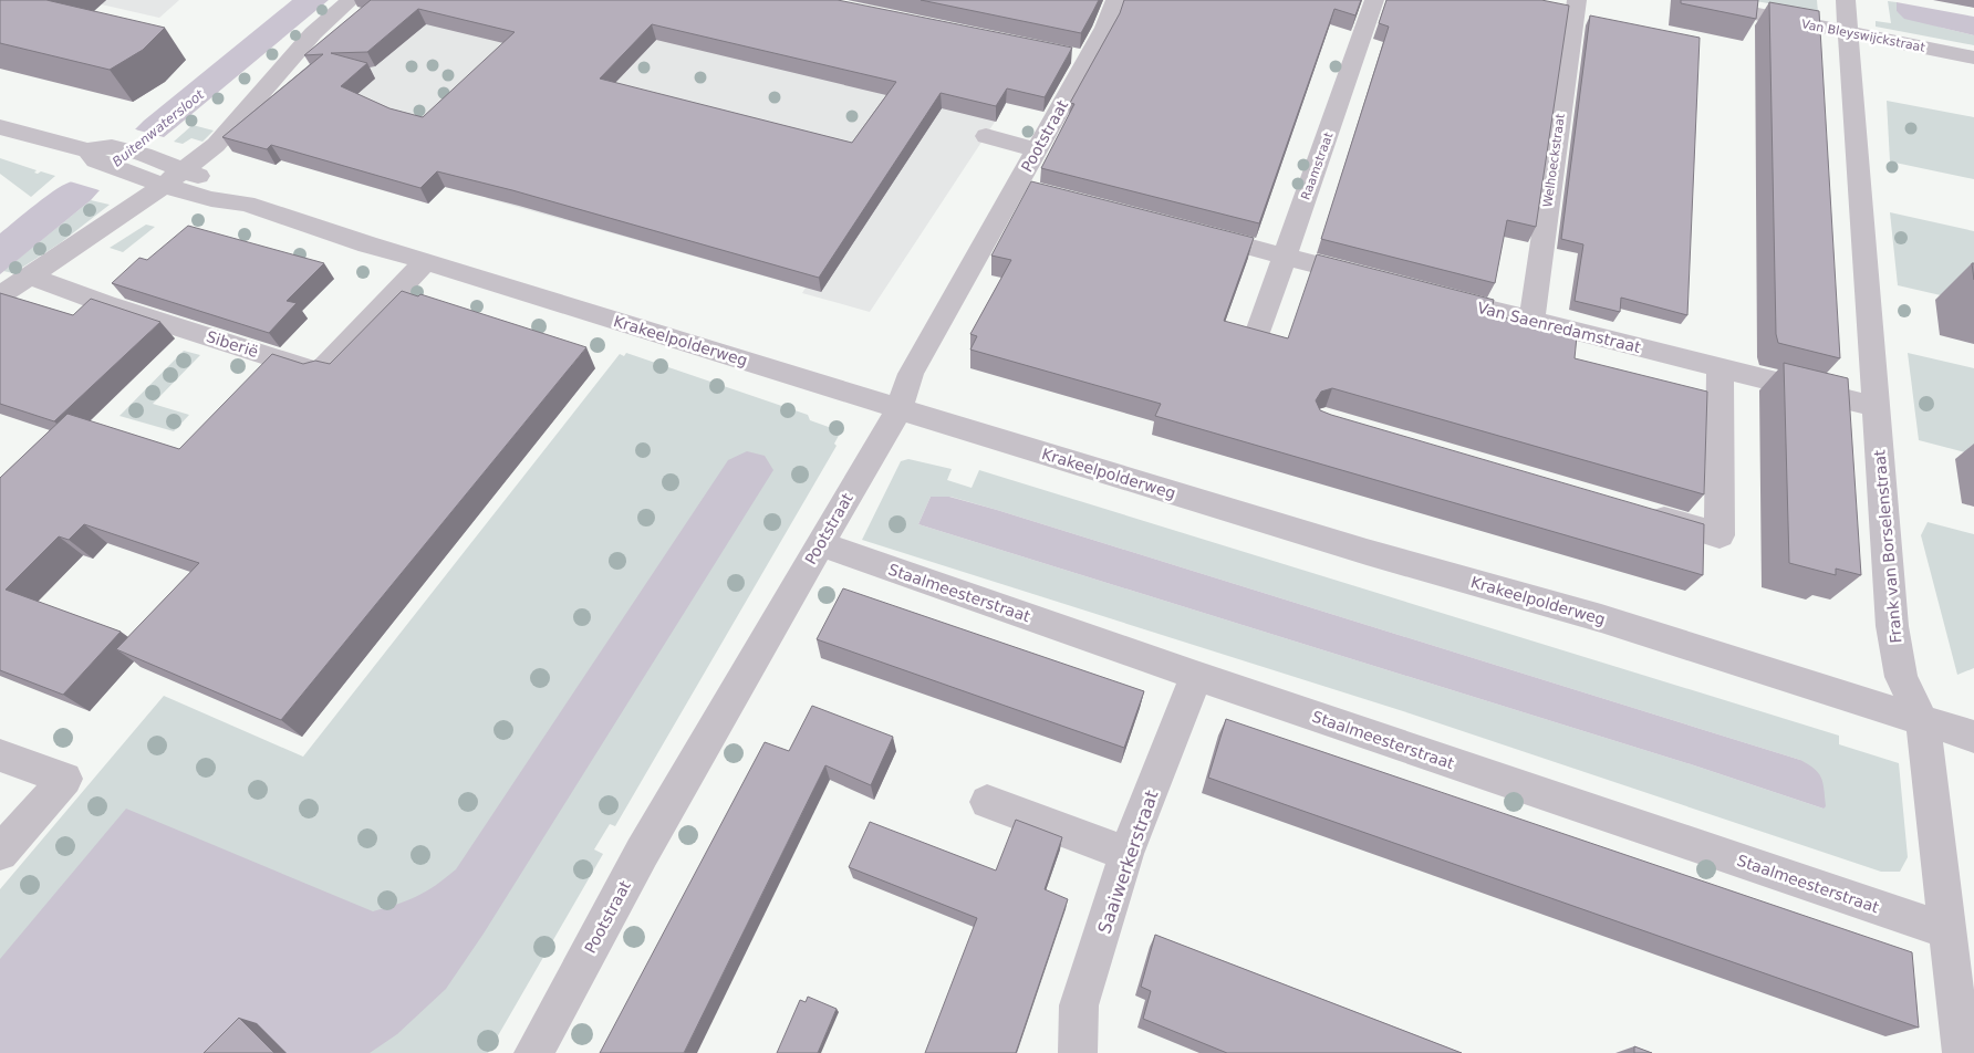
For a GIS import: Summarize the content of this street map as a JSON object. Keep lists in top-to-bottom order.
{
  "streets": {
    "street": [
      "Van Bleyswijckstraat",
      "Pootstraat",
      "Welhoeckstraat",
      "Raamstraat",
      "Van Saenredamstraat",
      "Krakeelpolderweg",
      "Siberië",
      "Frank van Borselenstraat",
      "Staalmeesterstraat",
      "Saaiwerkerstraat"
    ]
  },
  "crossings": [
    ["Van Bleyswijckstraat", "Frank van Borselenstraat"],
    ["Pootstraat", "Krakeelpolderweg"],
    ["Pootstraat", "Staalmeesterstraat"],
    ["Welhoeckstraat", "Van Saenredamstraat"],
    ["Van Saenredamstraat", "Frank van Borselenstraat"],
    ["Krakeelpolderweg", "Siberië"],
    ["Krakeelpolderweg", "Frank van Borselenstraat"],
    ["Frank van Borselenstraat", "Staalmeesterstraat"],
    ["Staalmeesterstraat", "Saaiwerkerstraat"]
  ],
  "water": ["Buitenwatersloot"]
}
